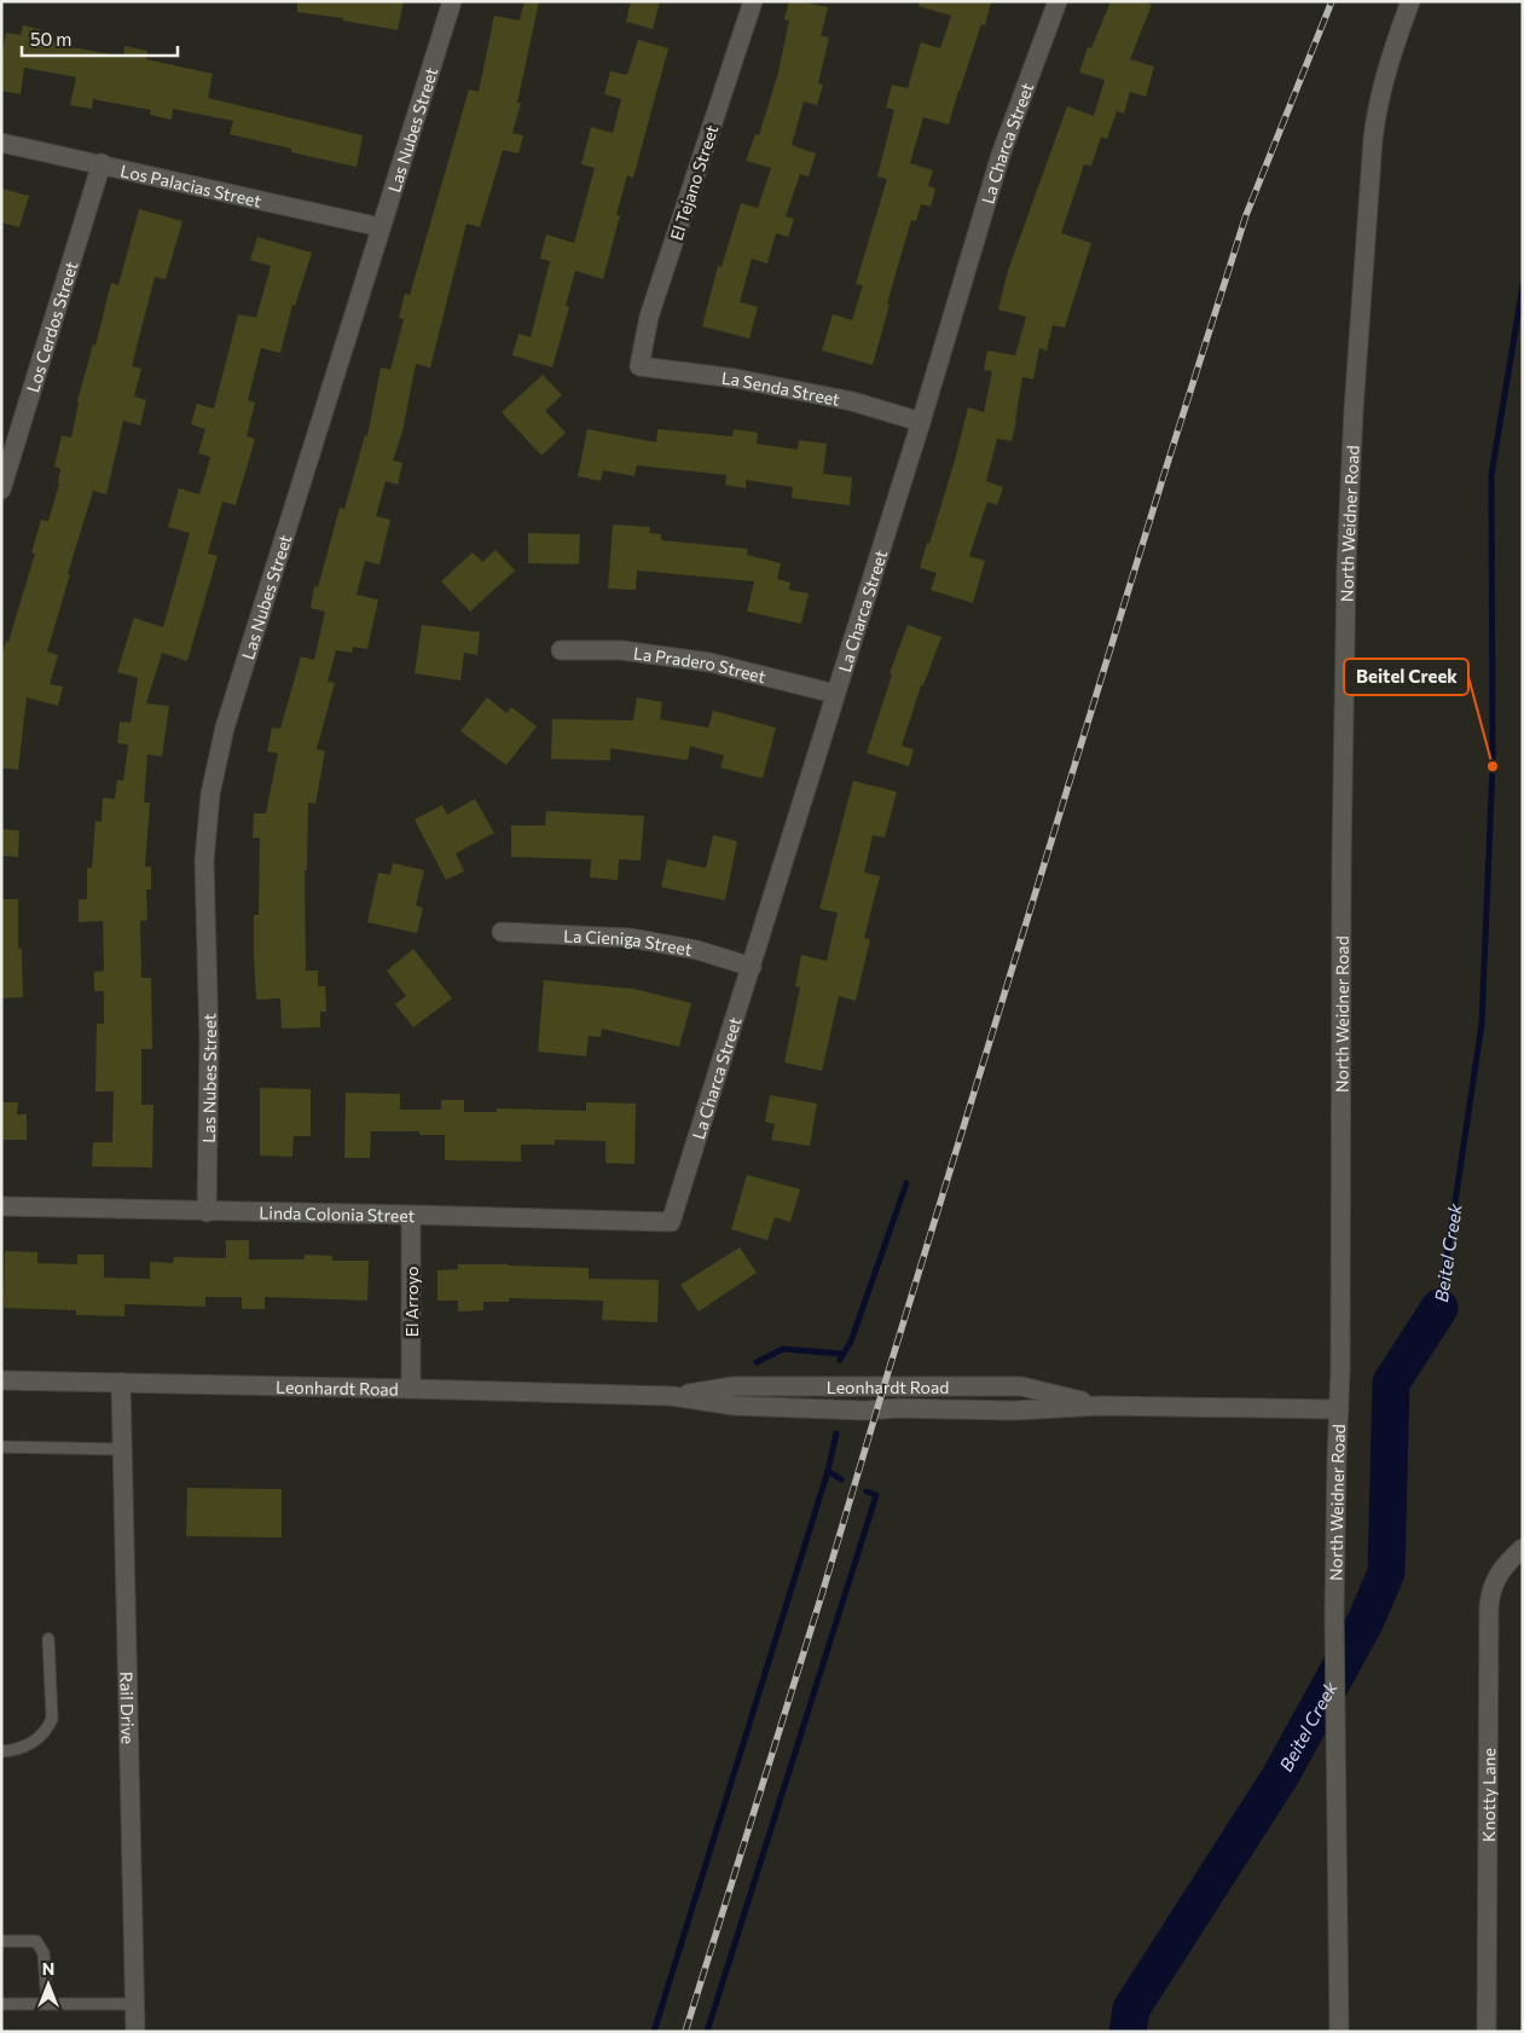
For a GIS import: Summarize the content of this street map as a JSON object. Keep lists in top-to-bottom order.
{
  "streets": {
    "street": [
      "Las Nubes Street",
      "La Charca Street",
      "El Tejano Street",
      "Los Palacias Street",
      "Los Cerdos Street",
      "La Senda Street",
      "North Weidner Road",
      "La Pradero Street",
      "La Cieniga Street",
      "Linda Colonia Street",
      "El Arroyo",
      "Leonhardt Road",
      "Rail Drive",
      "Knotty Lane"
    ]
  },
  "crossings": [
    ["Las Nubes Street", "Los Palacias Street"],
    ["Las Nubes Street", "Linda Colonia Street"],
    ["La Charca Street", "La Senda Street"],
    ["La Charca Street", "La Pradero Street"],
    ["La Charca Street", "La Cieniga Street"],
    ["La Charca Street", "Linda Colonia Street"],
    ["El Tejano Street", "La Senda Street"],
    ["Los Palacias Street", "Los Cerdos Street"],
    ["North Weidner Road", "Leonhardt Road"],
    ["Linda Colonia Street", "El Arroyo"],
    ["El Arroyo", "Leonhardt Road"],
    ["Leonhardt Road", "Rail Drive"]
  ],
  "water": ["Beitel Creek"],
  "places": ["Beitel Creek"],
  "scale_bar": "50 m",
  "north": "top"
}
